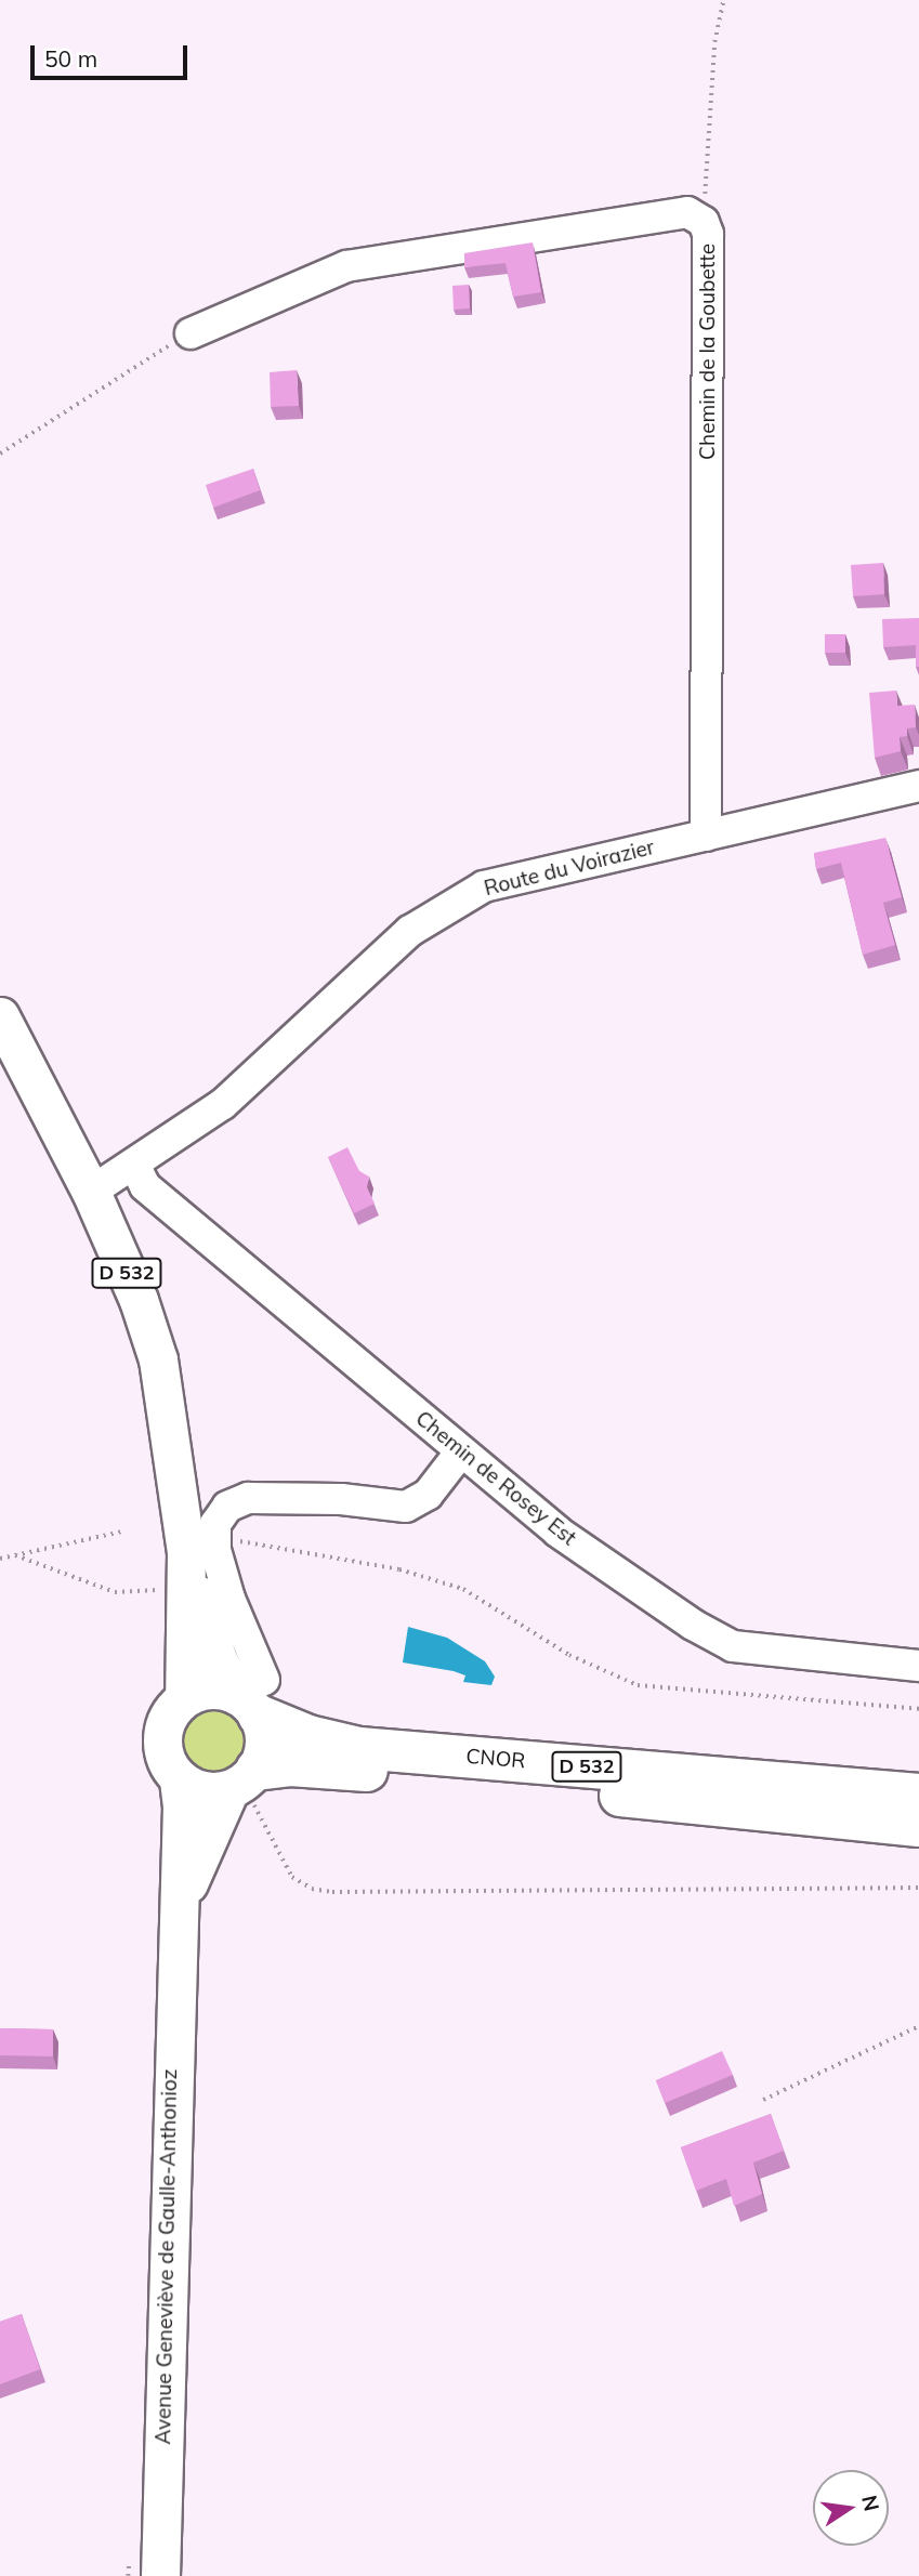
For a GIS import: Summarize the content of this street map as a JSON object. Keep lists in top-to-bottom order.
{
  "streets": {
    "highway": ["D 532", "CNOR"],
    "main road": ["Avenue Geneviève de Gaulle-Anthonioz"],
    "street": ["Chemin de la Goubette", "Route du Voirazier", "Chemin de Rosey Est"]
  },
  "crossings": [
    ["Chemin de la Goubette", "Route du Voirazier"],
    ["Route du Voirazier", "D 532"],
    ["Route du Voirazier", "Chemin de Rosey Est"],
    ["D 532", "CNOR"],
    ["D 532", "Avenue Geneviève de Gaulle-Anthonioz"],
    ["CNOR", "Avenue Geneviève de Gaulle-Anthonioz"]
  ],
  "scale_bar": "50 m",
  "north": "right"
}
